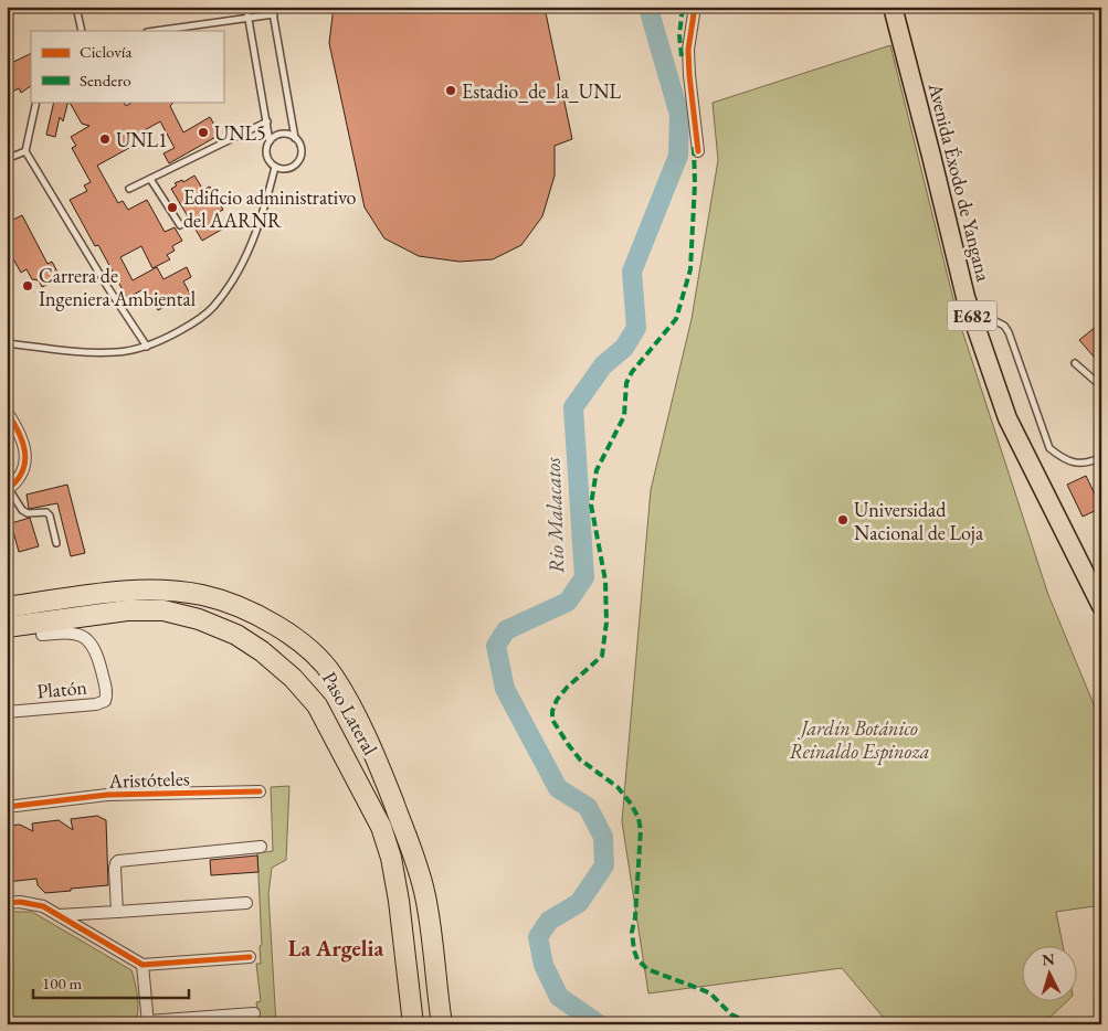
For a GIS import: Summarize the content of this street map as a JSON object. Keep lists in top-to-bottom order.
{
  "streets": {
    "highway": ["Paso Lateral"],
    "main road": ["Avenida Éxodo de Yangana", "E682"],
    "street": ["Platón", "Aristóteles"]
  },
  "districts": ["La Argelia"],
  "water": ["Rio Malacatos"],
  "parks": ["Jardín Botánico Reinaldo Espinoza"],
  "places": [
    "Estadio_de_la_UNL",
    "UNL5",
    "UNL1",
    "Edificio administrativo del AARNR",
    "Carrera de Ingeniera Ambiental",
    "Universidad Nacional de Loja"
  ],
  "legend": ["Ciclovía", "Sendero"],
  "scale_bar": "100 m",
  "north": "top"
}
